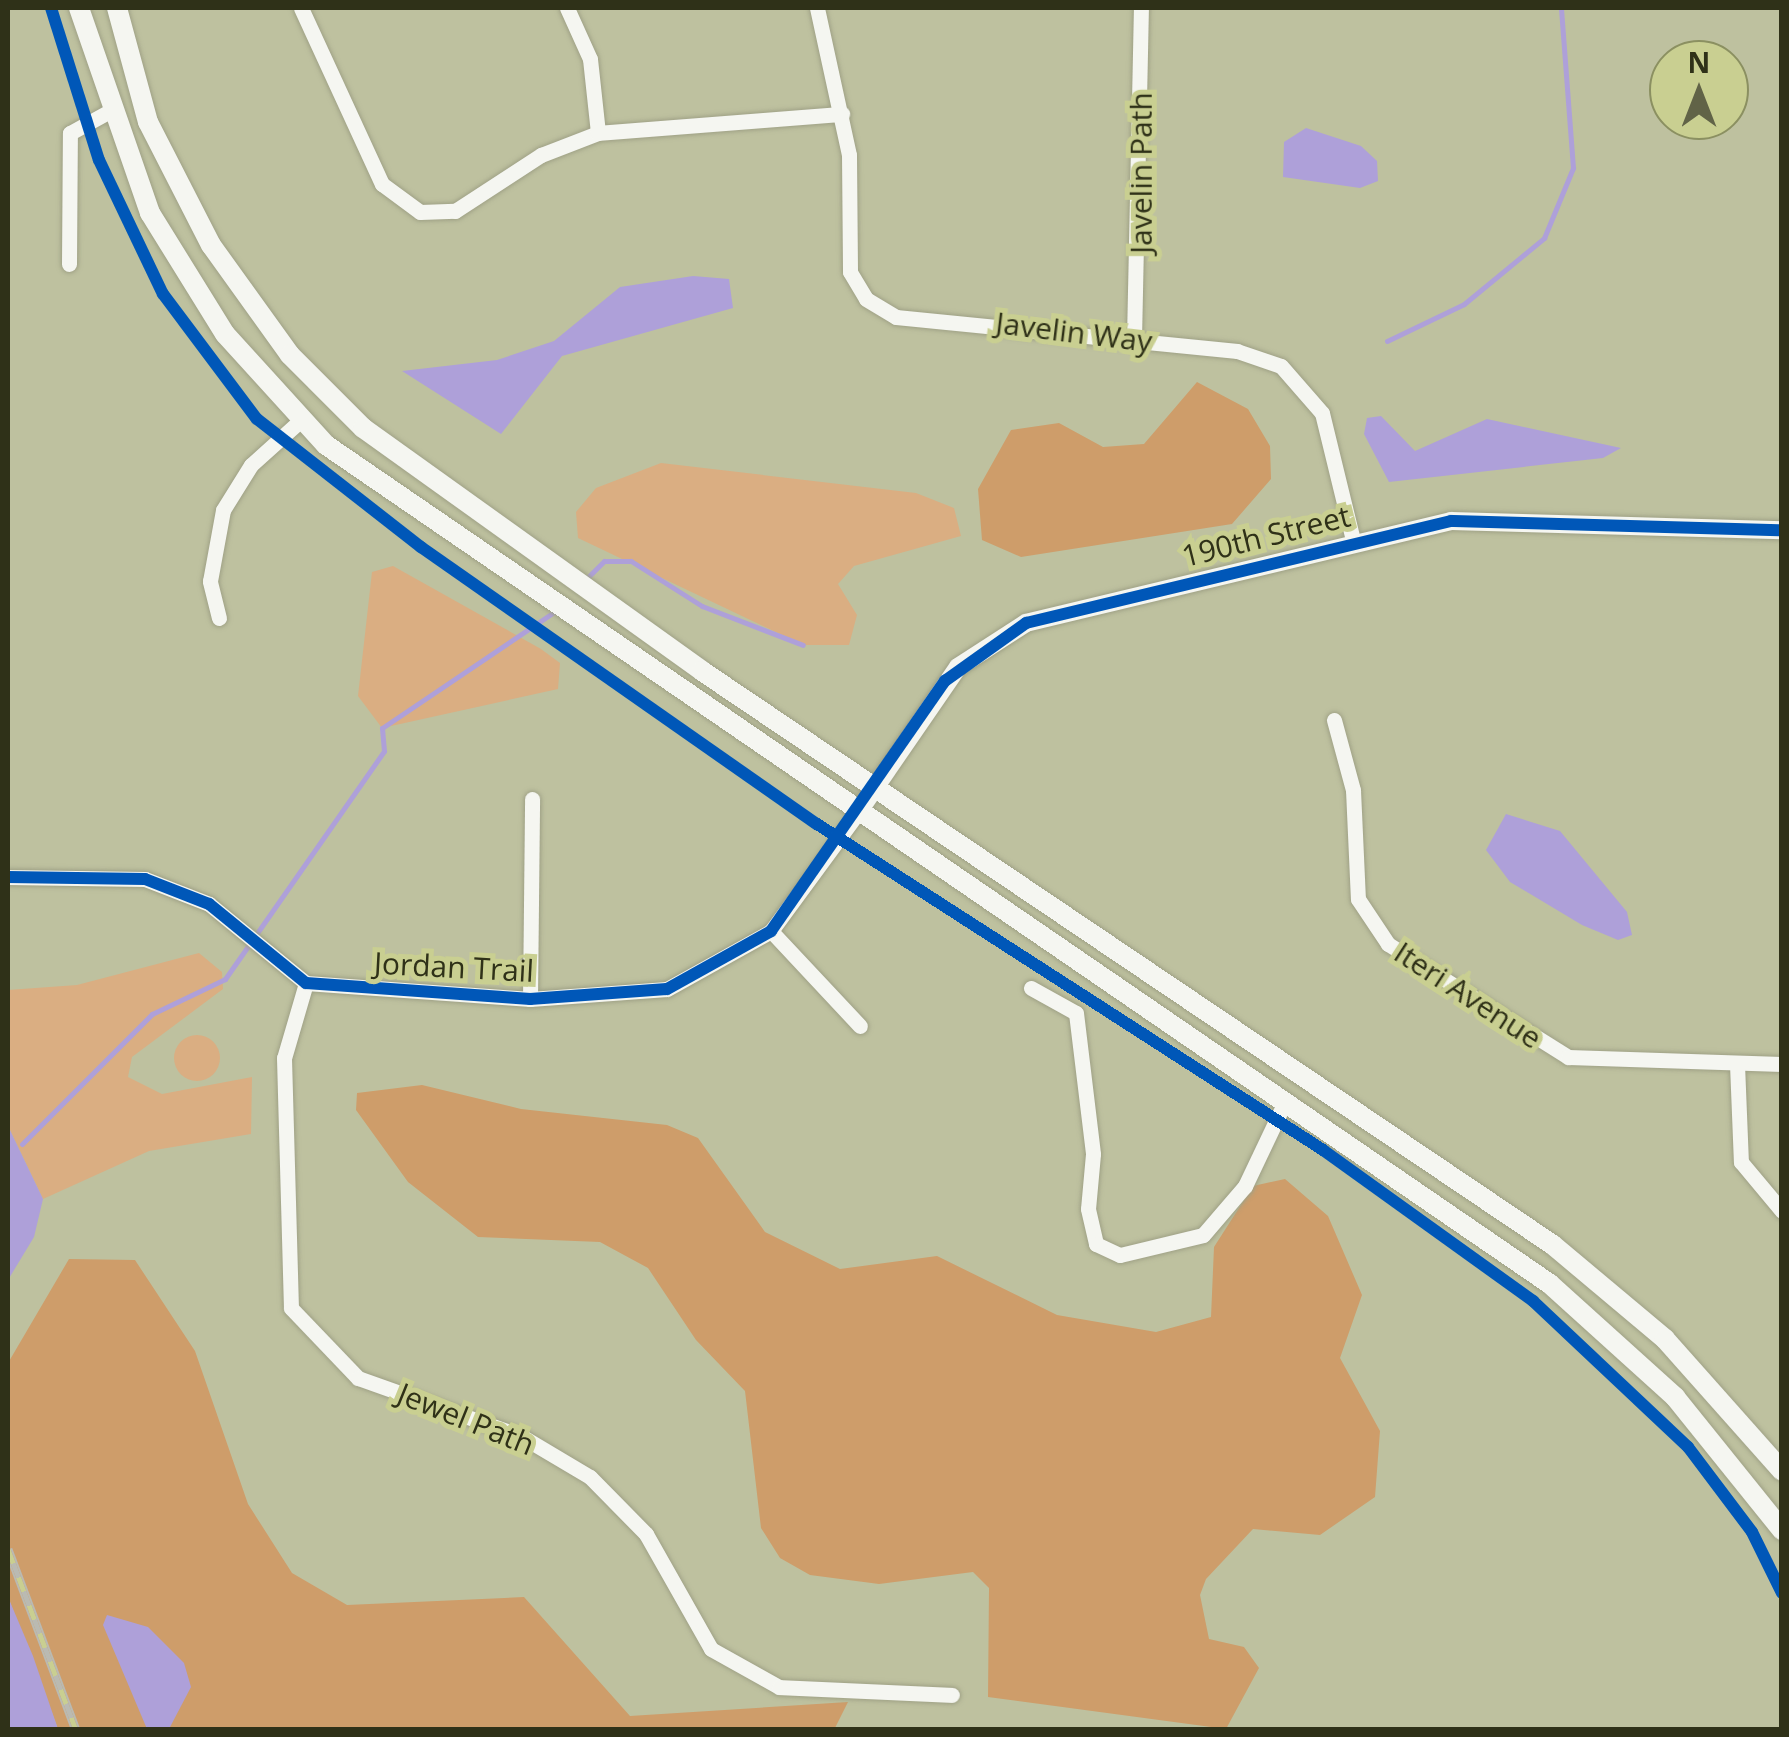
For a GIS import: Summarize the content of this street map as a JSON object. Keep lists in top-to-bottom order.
{
  "streets": {
    "street": [
      "Javelin Path",
      "Javelin Way",
      "190th Street",
      "Jordan Trail",
      "Iteri Avenue",
      "Jewel Path"
    ]
  },
  "crossings": [
    ["Javelin Path", "Javelin Way"],
    ["Javelin Way", "190th Street"],
    ["190th Street", "Jordan Trail"],
    ["Jordan Trail", "Jewel Path"]
  ],
  "north": "top"
}
